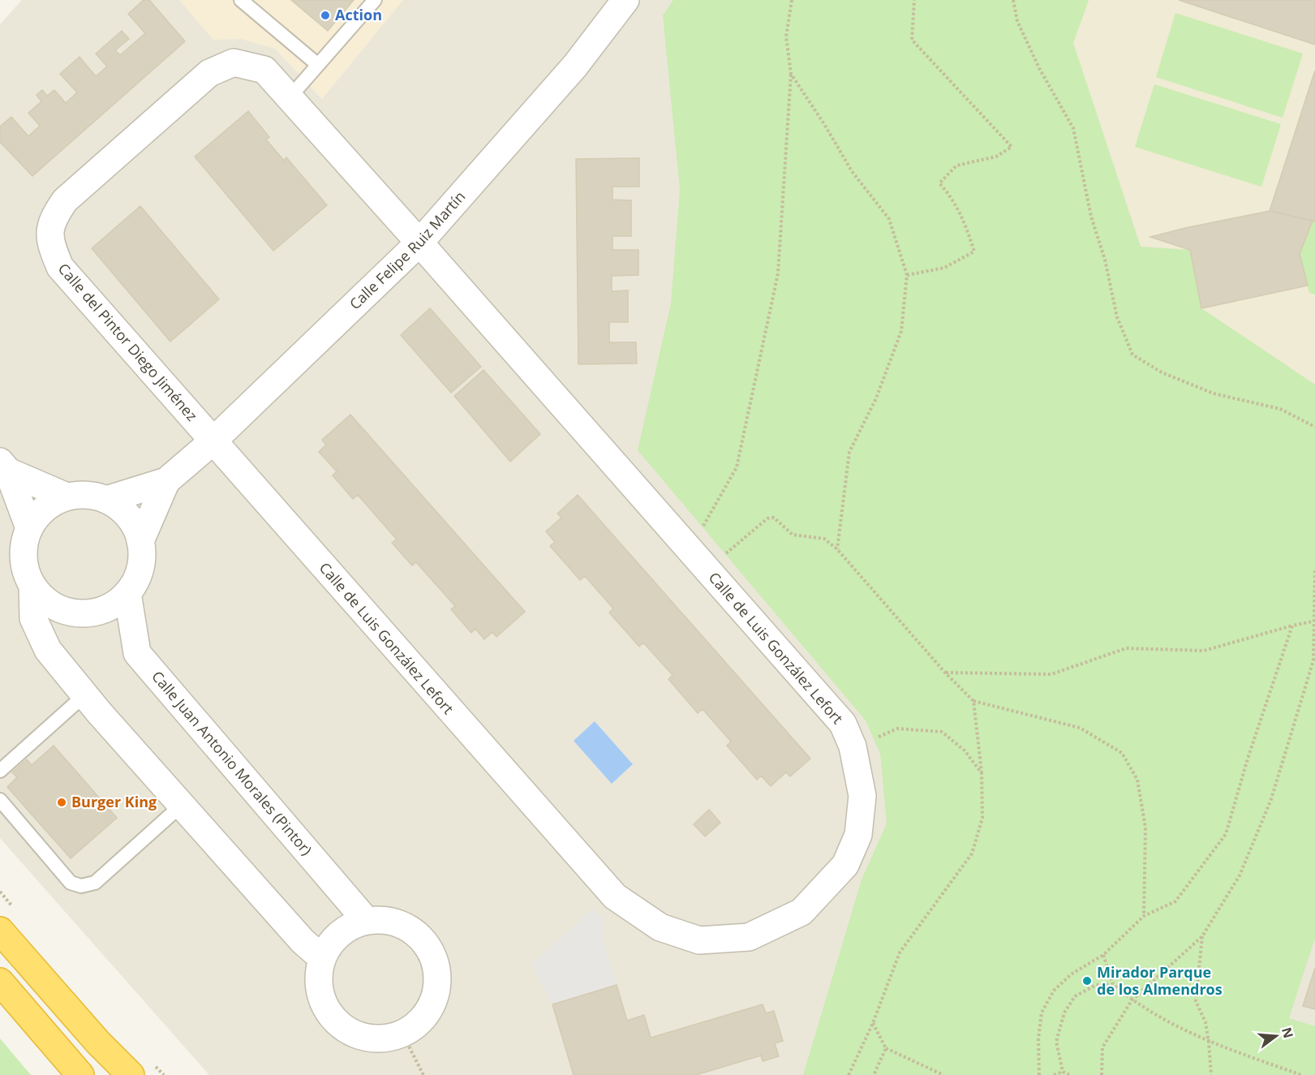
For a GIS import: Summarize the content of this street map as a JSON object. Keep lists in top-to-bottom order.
{
  "streets": {
    "street": [
      "Calle Felipe Ruiz Martín",
      "Calle del Pintor Diego Jiménez",
      "Calle de Luis González Lefort",
      "Calle Juan Antonio Morales (Pintor)"
    ]
  },
  "crossings": [
    ["Calle Felipe Ruiz Martín", "Calle del Pintor Diego Jiménez"],
    ["Calle Felipe Ruiz Martín", "Calle de Luis González Lefort"],
    ["Calle Felipe Ruiz Martín", "Calle Juan Antonio Morales (Pintor)"],
    ["Calle del Pintor Diego Jiménez", "Calle de Luis González Lefort"]
  ],
  "places": ["Action", "Burger King", "Mirador Parque de los Almendros"],
  "north": "right"
}
